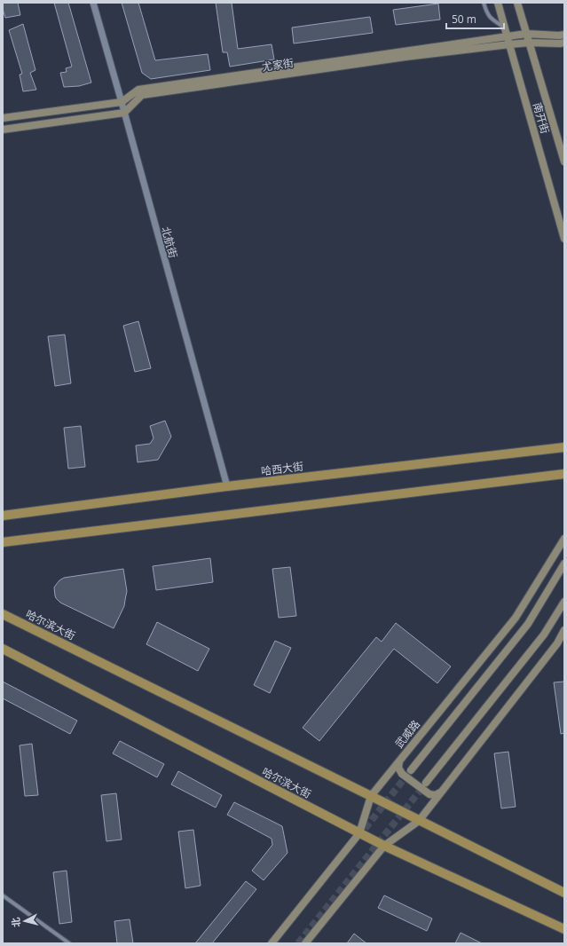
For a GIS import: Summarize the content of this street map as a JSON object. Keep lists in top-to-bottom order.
{
  "streets": {
    "main road": [
      "尤家街",
      "南开街",
      "哈西大街",
      "哈尔滨大街",
      "武威路"
    ],
    "street": ["北航街"]
  },
  "crossings": [
    ["尤家街", "南开街"],
    ["尤家街", "北航街"],
    ["北航街", "哈西大街"],
    ["哈尔滨大街", "武威路"]
  ],
  "scale_bar": "50 m",
  "north": "left"
}
